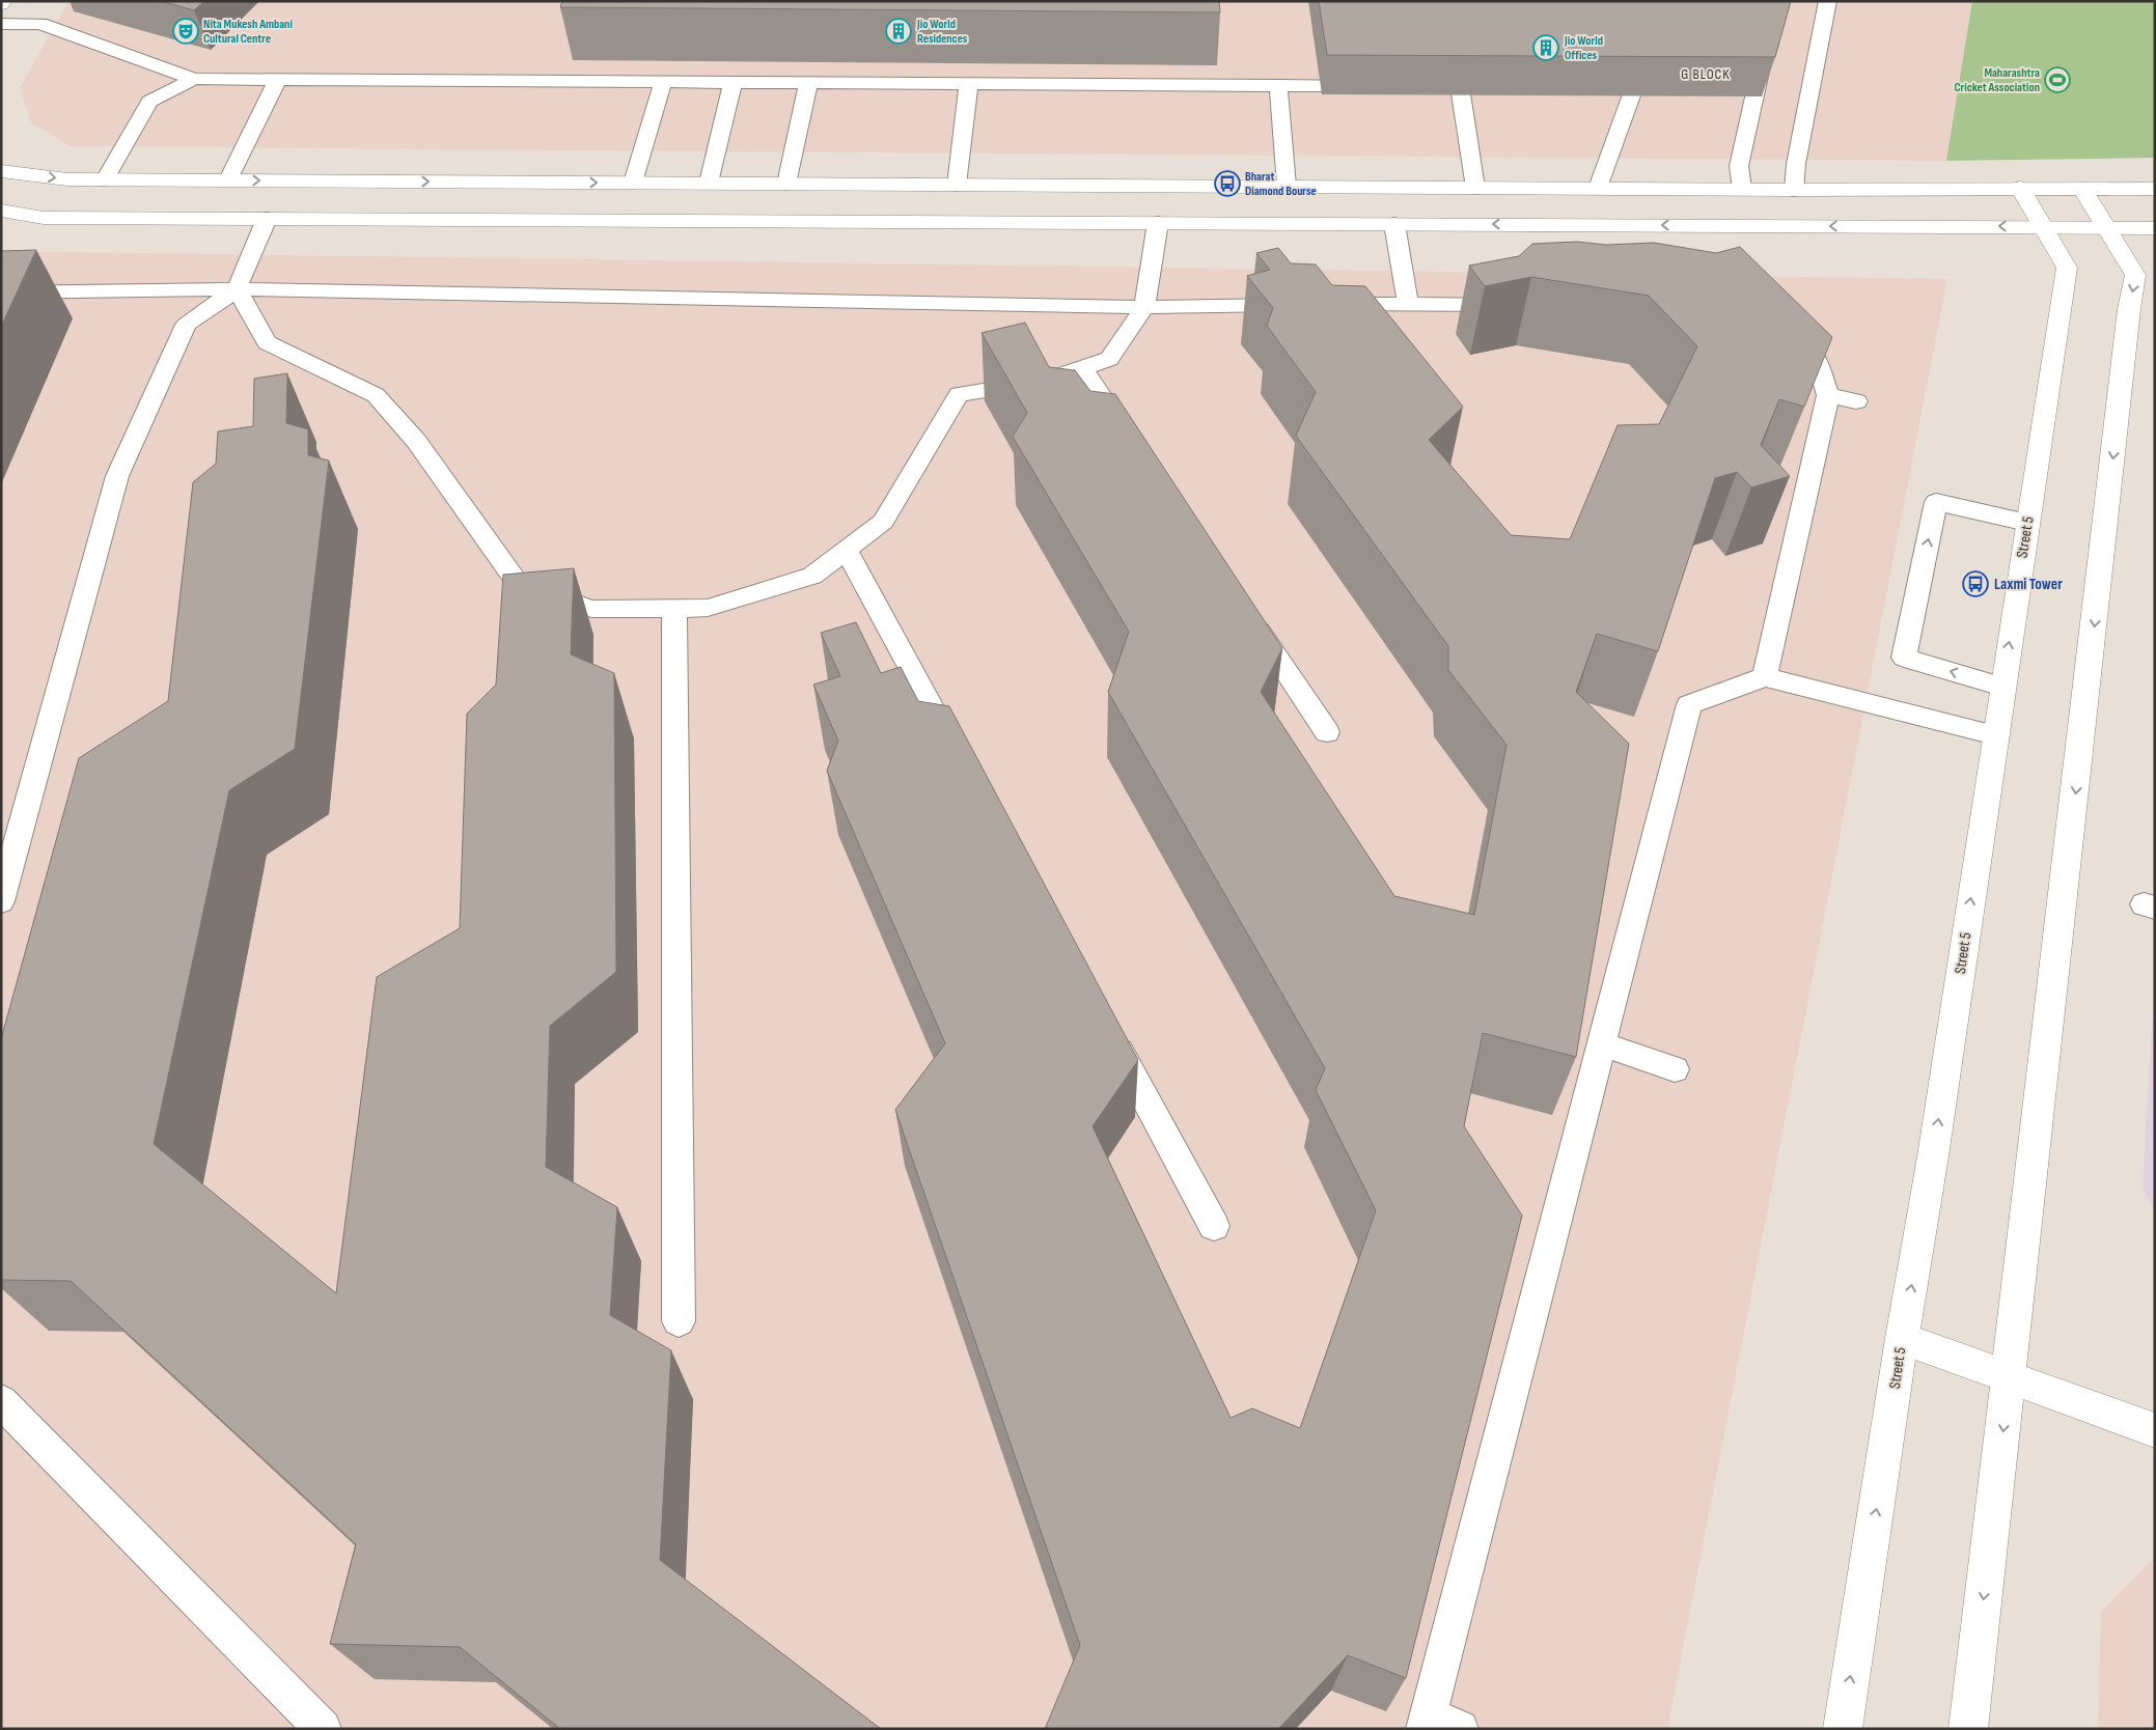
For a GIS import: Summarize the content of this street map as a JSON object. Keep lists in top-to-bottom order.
{
  "streets": {
    "main road": ["Street 5"]
  },
  "districts": ["G BLOCK"],
  "places": {
    "theatre": ["Nita Mukesh Ambani Cultural Centre"],
    "building": ["Jio World Residences", "Jio World Offices"],
    "sports": ["Maharashtra Cricket Association"],
    "bus stop": ["Bharat Diamond Bourse", "Laxmi Tower"]
  }
}
